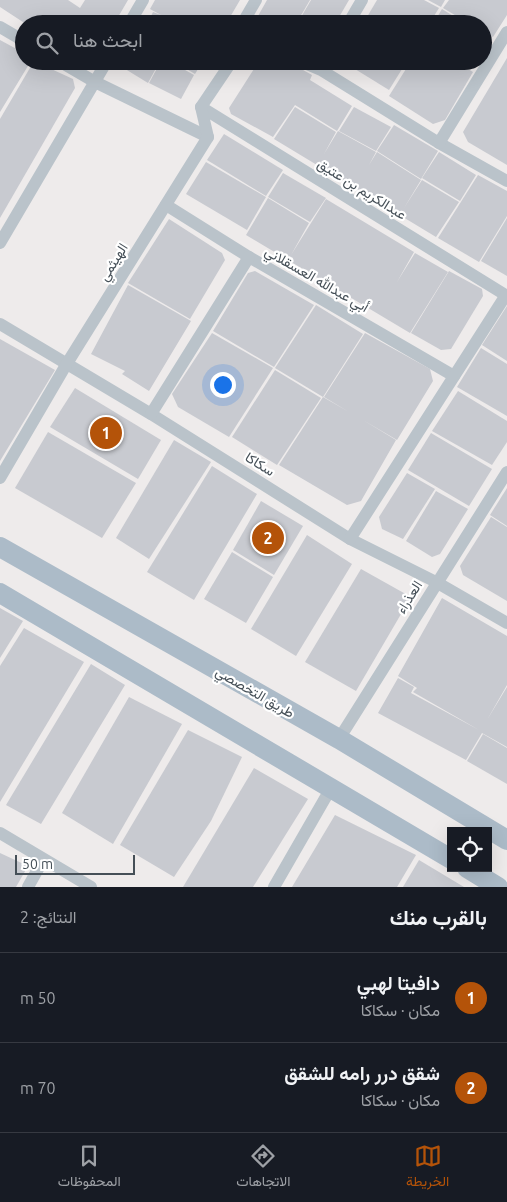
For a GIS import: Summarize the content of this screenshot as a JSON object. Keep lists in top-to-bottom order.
{
  "streets": {
    "main road": ["طريق التخصصي"],
    "street": [
      "عبدالكريم بن عتيق",
      "الهيثمي",
      "أبي عبدالله العسقلاني",
      "سكاكا",
      "العذراء"
    ]
  },
  "crossings": [
    ["الهيثمي", "أبي عبدالله العسقلاني"],
    ["الهيثمي", "سكاكا"],
    ["سكاكا", "العذراء"],
    ["العذراء", "طريق التخصصي"]
  ],
  "scale_bar": "50 m",
  "page": {
    "search": "ابحث هنا",
    "pins": ["1", "2"],
    "scale": "50 m",
    "heading": ["بالقرب منك", "النتائج: 2"],
    "list": [
      {
        "mark": "1",
        "name": "دافيتا لهبي",
        "note": "مكان · سكاكا",
        "value": "50 m"
      },
      {
        "mark": "2",
        "name": "شقق درر رامه للشقق",
        "note": "مكان · سكاكا",
        "value": "70 m"
      }
    ],
    "nav": ["الخريطة", "الاتجاهات", "المحفوظات"]
  }
}
